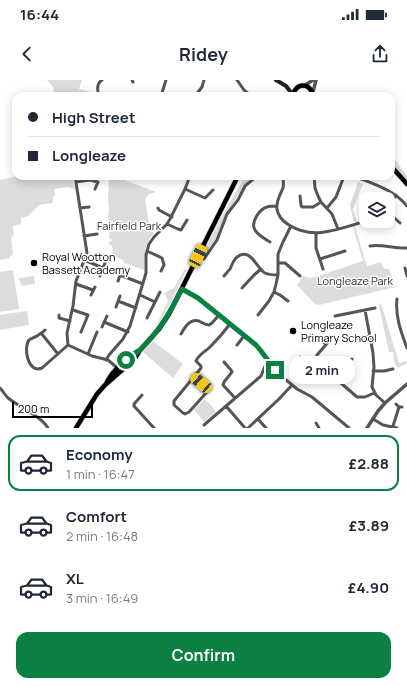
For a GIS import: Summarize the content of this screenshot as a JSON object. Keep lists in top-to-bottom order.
{
  "parks": ["Fairfield Park", "Longleaze Park"],
  "places": ["Royal Wootton Bassett Academy", "Longleaze Primary School"],
  "scale_bar": "200 m",
  "page": {
    "status": "16:44",
    "header": "Ridey",
    "banner": ["High Street", "Longleaze"],
    "bubble": "2 min",
    "scale": "200 m",
    "list": [
      {
        "name": "Economy",
        "note": "1 min · 16:47",
        "value": "£2.88"
      },
      {
        "name": "Comfort",
        "note": "2 min · 16:48",
        "value": "£3.89"
      },
      {
        "name": "XL",
        "note": "3 min · 16:49",
        "value": "£4.90"
      }
    ],
    "buttons": "Confirm"
  }
}
